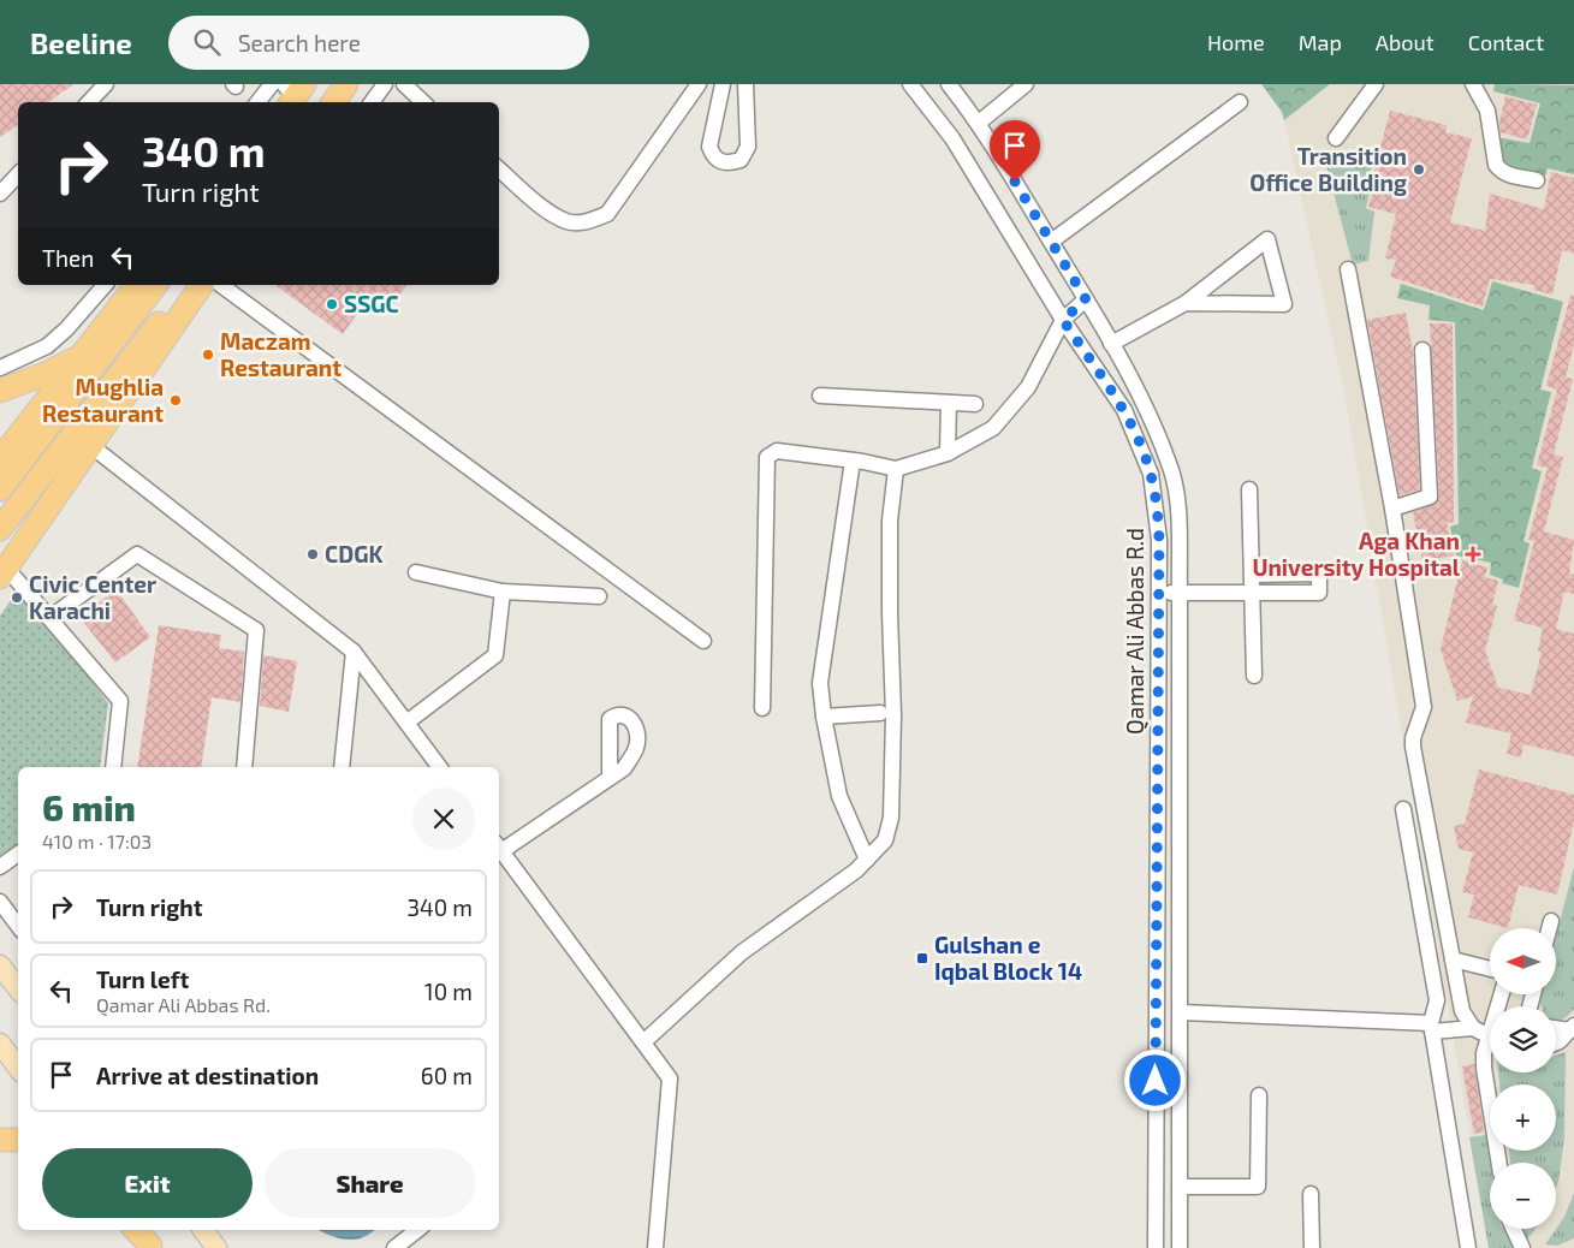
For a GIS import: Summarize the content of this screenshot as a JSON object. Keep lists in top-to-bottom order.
{
  "streets": {
    "street": ["Qamar Ali Abbas R.d"]
  },
  "places": {
    "other": [
      "Transition Office Building",
      "SSGC",
      "Maczam Restaurant",
      "Mughlia Restaurant",
      "CDGK",
      "Civic Center Karachi"
    ],
    "health": ["Aga Khan University Hospital"],
    "transit": ["Gulshan e Iqbal Block 14"]
  },
  "north": "left",
  "page": {
    "header": "Beeline",
    "search": "Search here",
    "nav": [
      "Home",
      "Map",
      "About",
      "Contact"
    ],
    "turn": ["340 m", "Turn right"],
    "then": "Then",
    "heading": ["6 min", "410 m · 17:03"],
    "list": [
      {
        "name": "Turn right",
        "value": "340 m"
      },
      {
        "name": "Turn left",
        "note": "Qamar Ali Abbas Rd.",
        "value": "10 m"
      },
      {
        "name": "Arrive at destination",
        "value": "60 m"
      }
    ],
    "map_buttons": ["+", "−"],
    "buttons": ["Exit", "Share"]
  }
}
